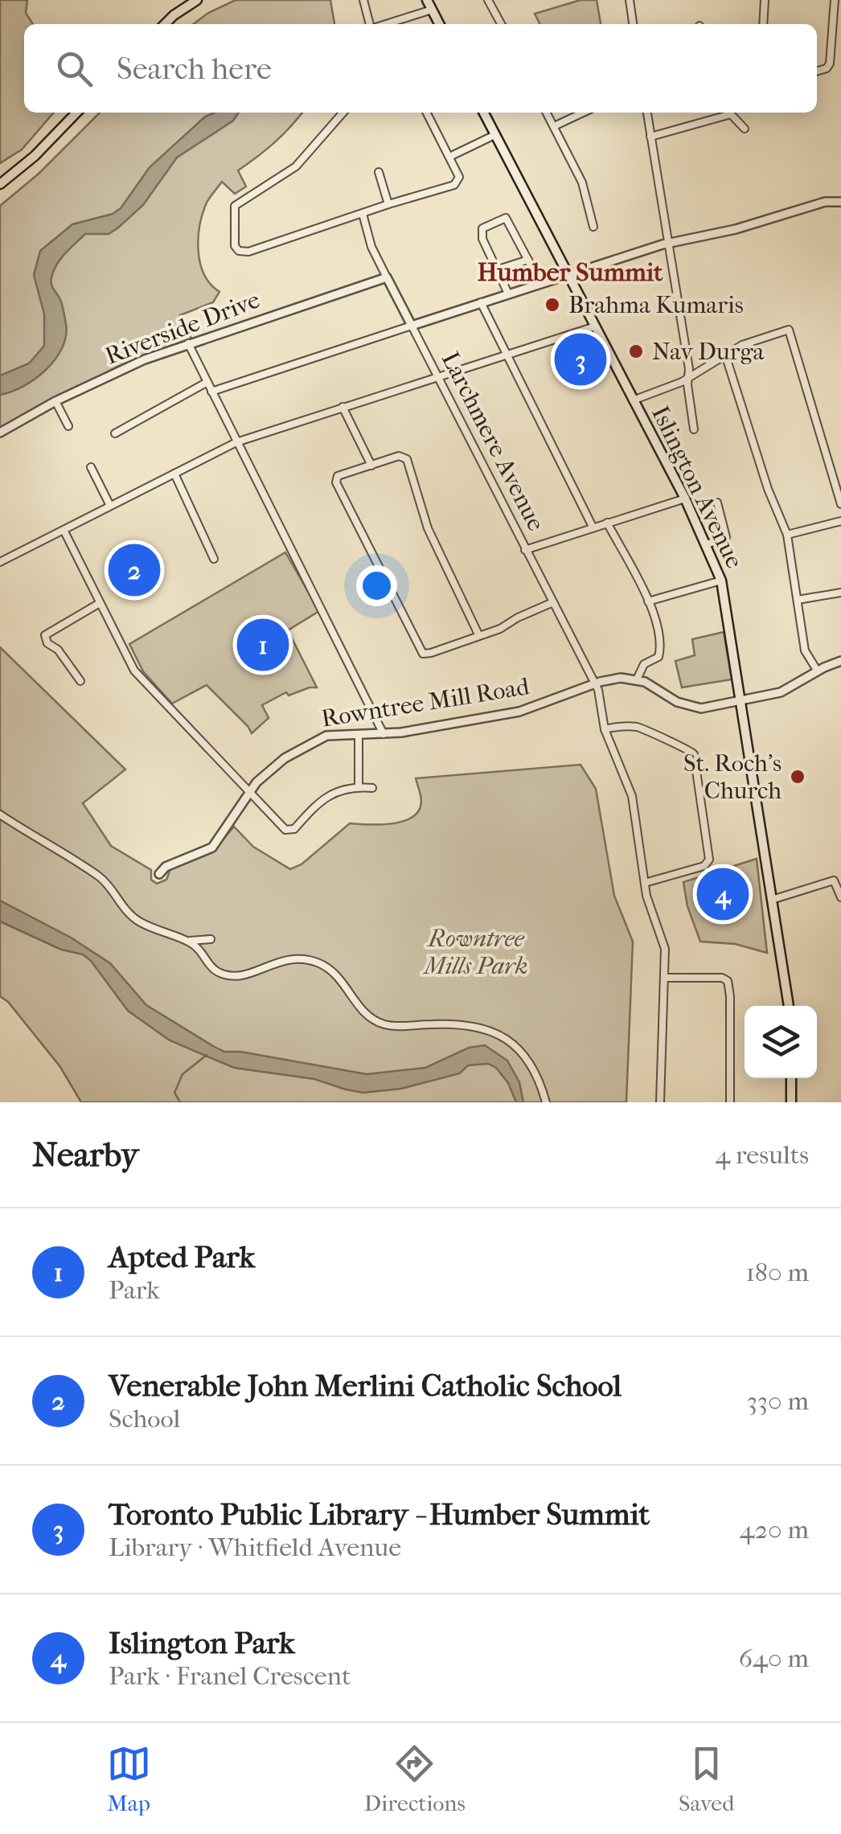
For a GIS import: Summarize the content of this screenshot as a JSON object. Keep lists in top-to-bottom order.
{
  "streets": {
    "main road": ["Islington Avenue"],
    "street": ["Riverside Drive", "Larchmere Avenue", "Rowntree Mill Road"]
  },
  "crossings": [
    ["Riverside Drive", "Larchmere Avenue"],
    ["Larchmere Avenue", "Rowntree Mill Road"]
  ],
  "districts": ["Humber Summit"],
  "parks": ["Rowntree Mills Park"],
  "places": ["Brahma Kumaris", "Nav Durga", "St. Roch's Church"],
  "page": {
    "search": "Search here",
    "pins": [
      "3",
      "2",
      "1",
      "4"
    ],
    "heading": ["Nearby", "4 results"],
    "list": [
      {
        "mark": "1",
        "name": "Apted Park",
        "note": "Park",
        "value": "180 m"
      },
      {
        "mark": "2",
        "name": "Venerable John Merlini Catholic School",
        "note": "School",
        "value": "330 m"
      },
      {
        "mark": "3",
        "name": "Toronto Public Library - Humber Summit",
        "note": "Library · Whitfield Avenue",
        "value": "420 m"
      },
      {
        "mark": "4",
        "name": "Islington Park",
        "note": "Park · Franel Crescent",
        "value": "640 m"
      }
    ],
    "nav": ["Map", "Directions", "Saved"]
  }
}
